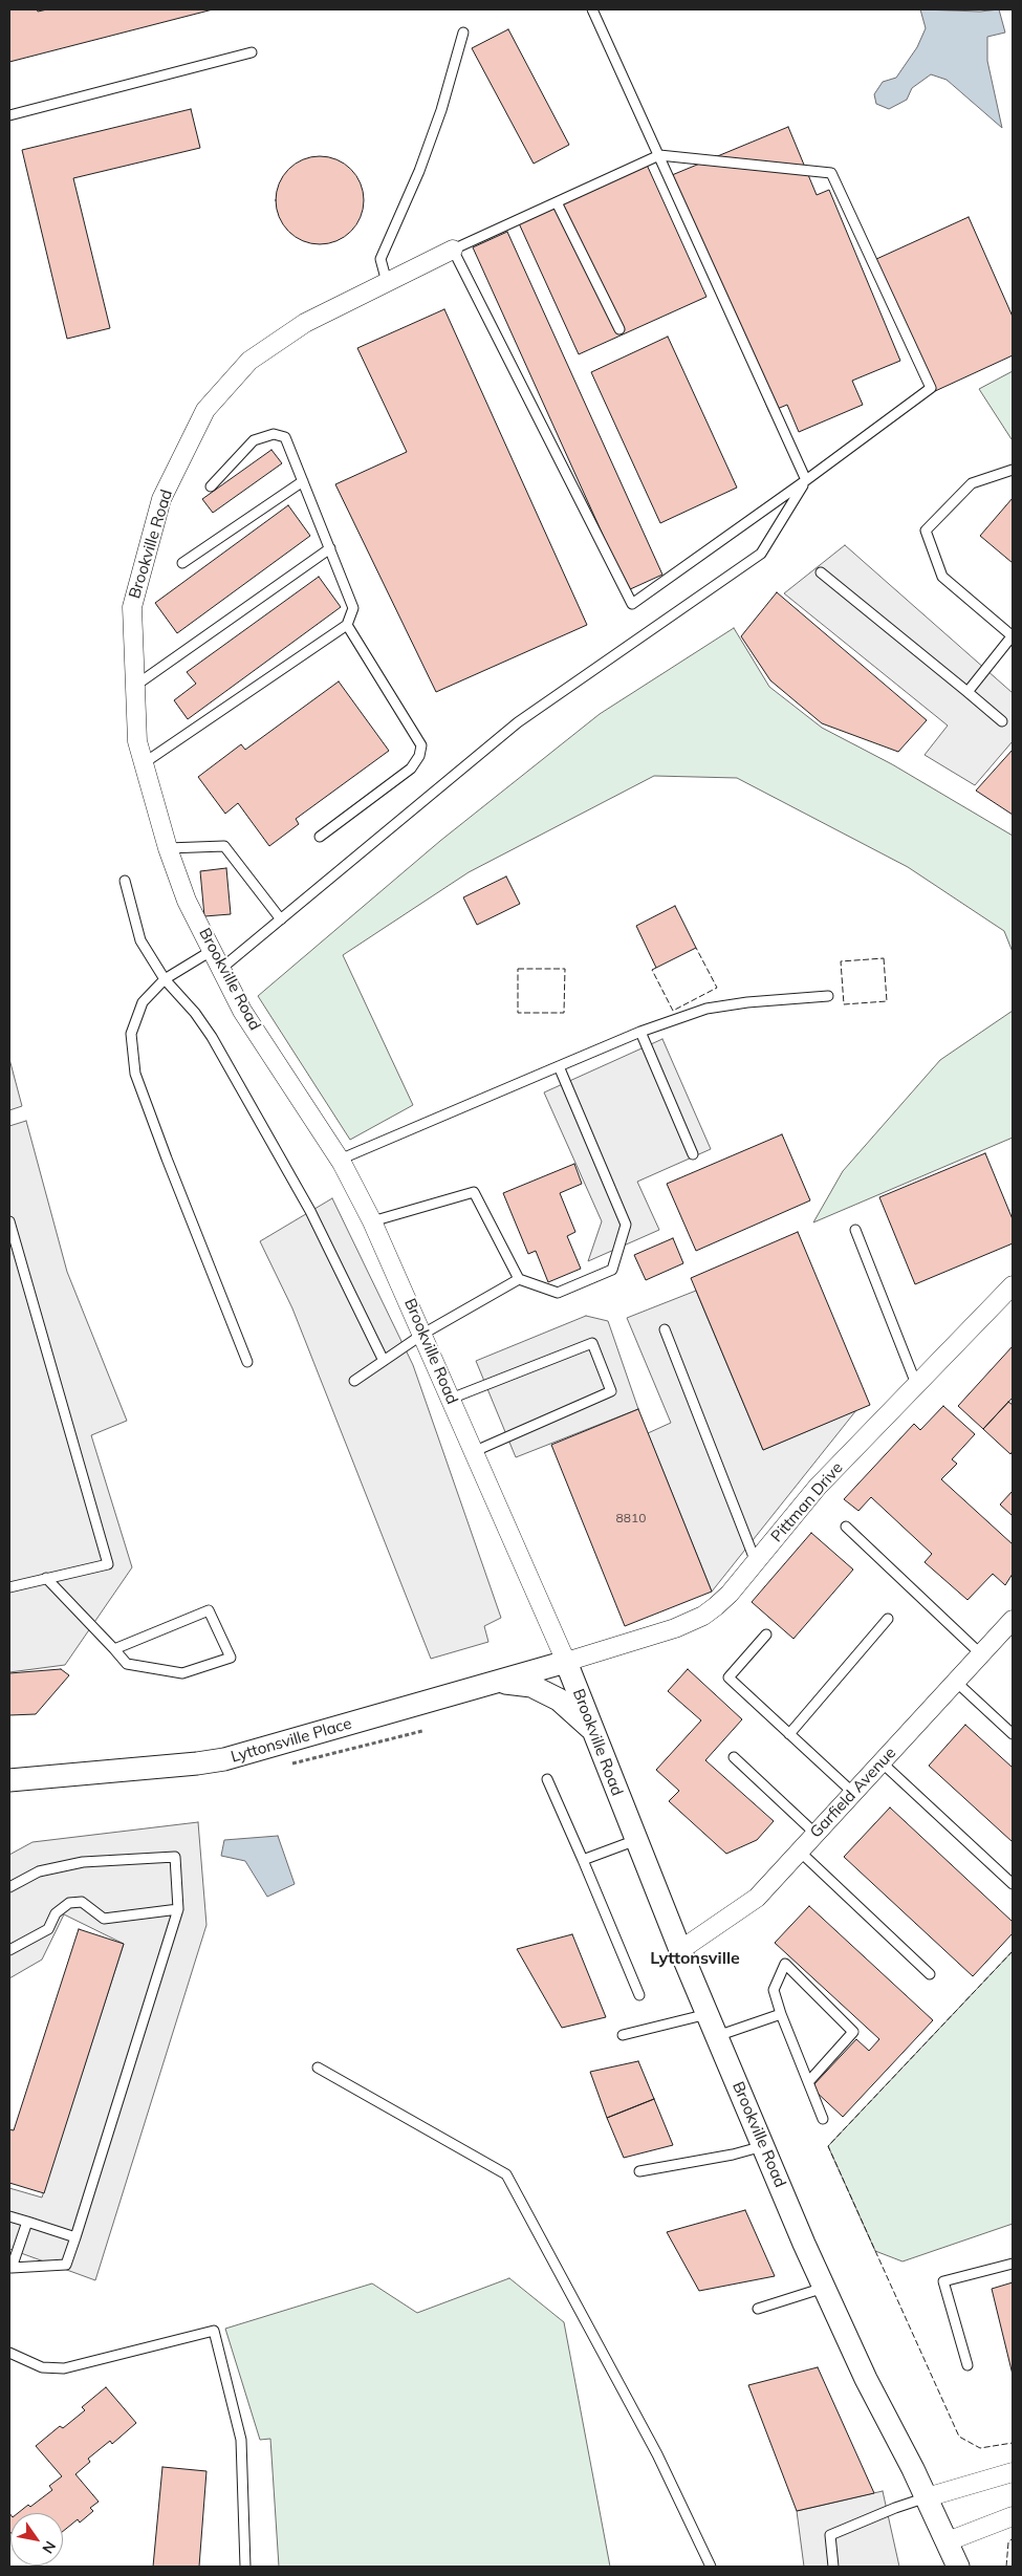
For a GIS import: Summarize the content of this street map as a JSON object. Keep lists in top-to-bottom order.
{
  "streets": {
    "street": [
      "Brookville Road",
      "Pittman Drive",
      "Lyttonsville Place",
      "Garfield Avenue"
    ]
  },
  "crossings": [
    ["Brookville Road", "Pittman Drive"],
    ["Brookville Road", "Lyttonsville Place"],
    ["Brookville Road", "Garfield Avenue"],
    ["Pittman Drive", "Lyttonsville Place"]
  ],
  "districts": ["Lyttonsville"],
  "house_numbers": ["8810"],
  "north": "bottom right"
}
